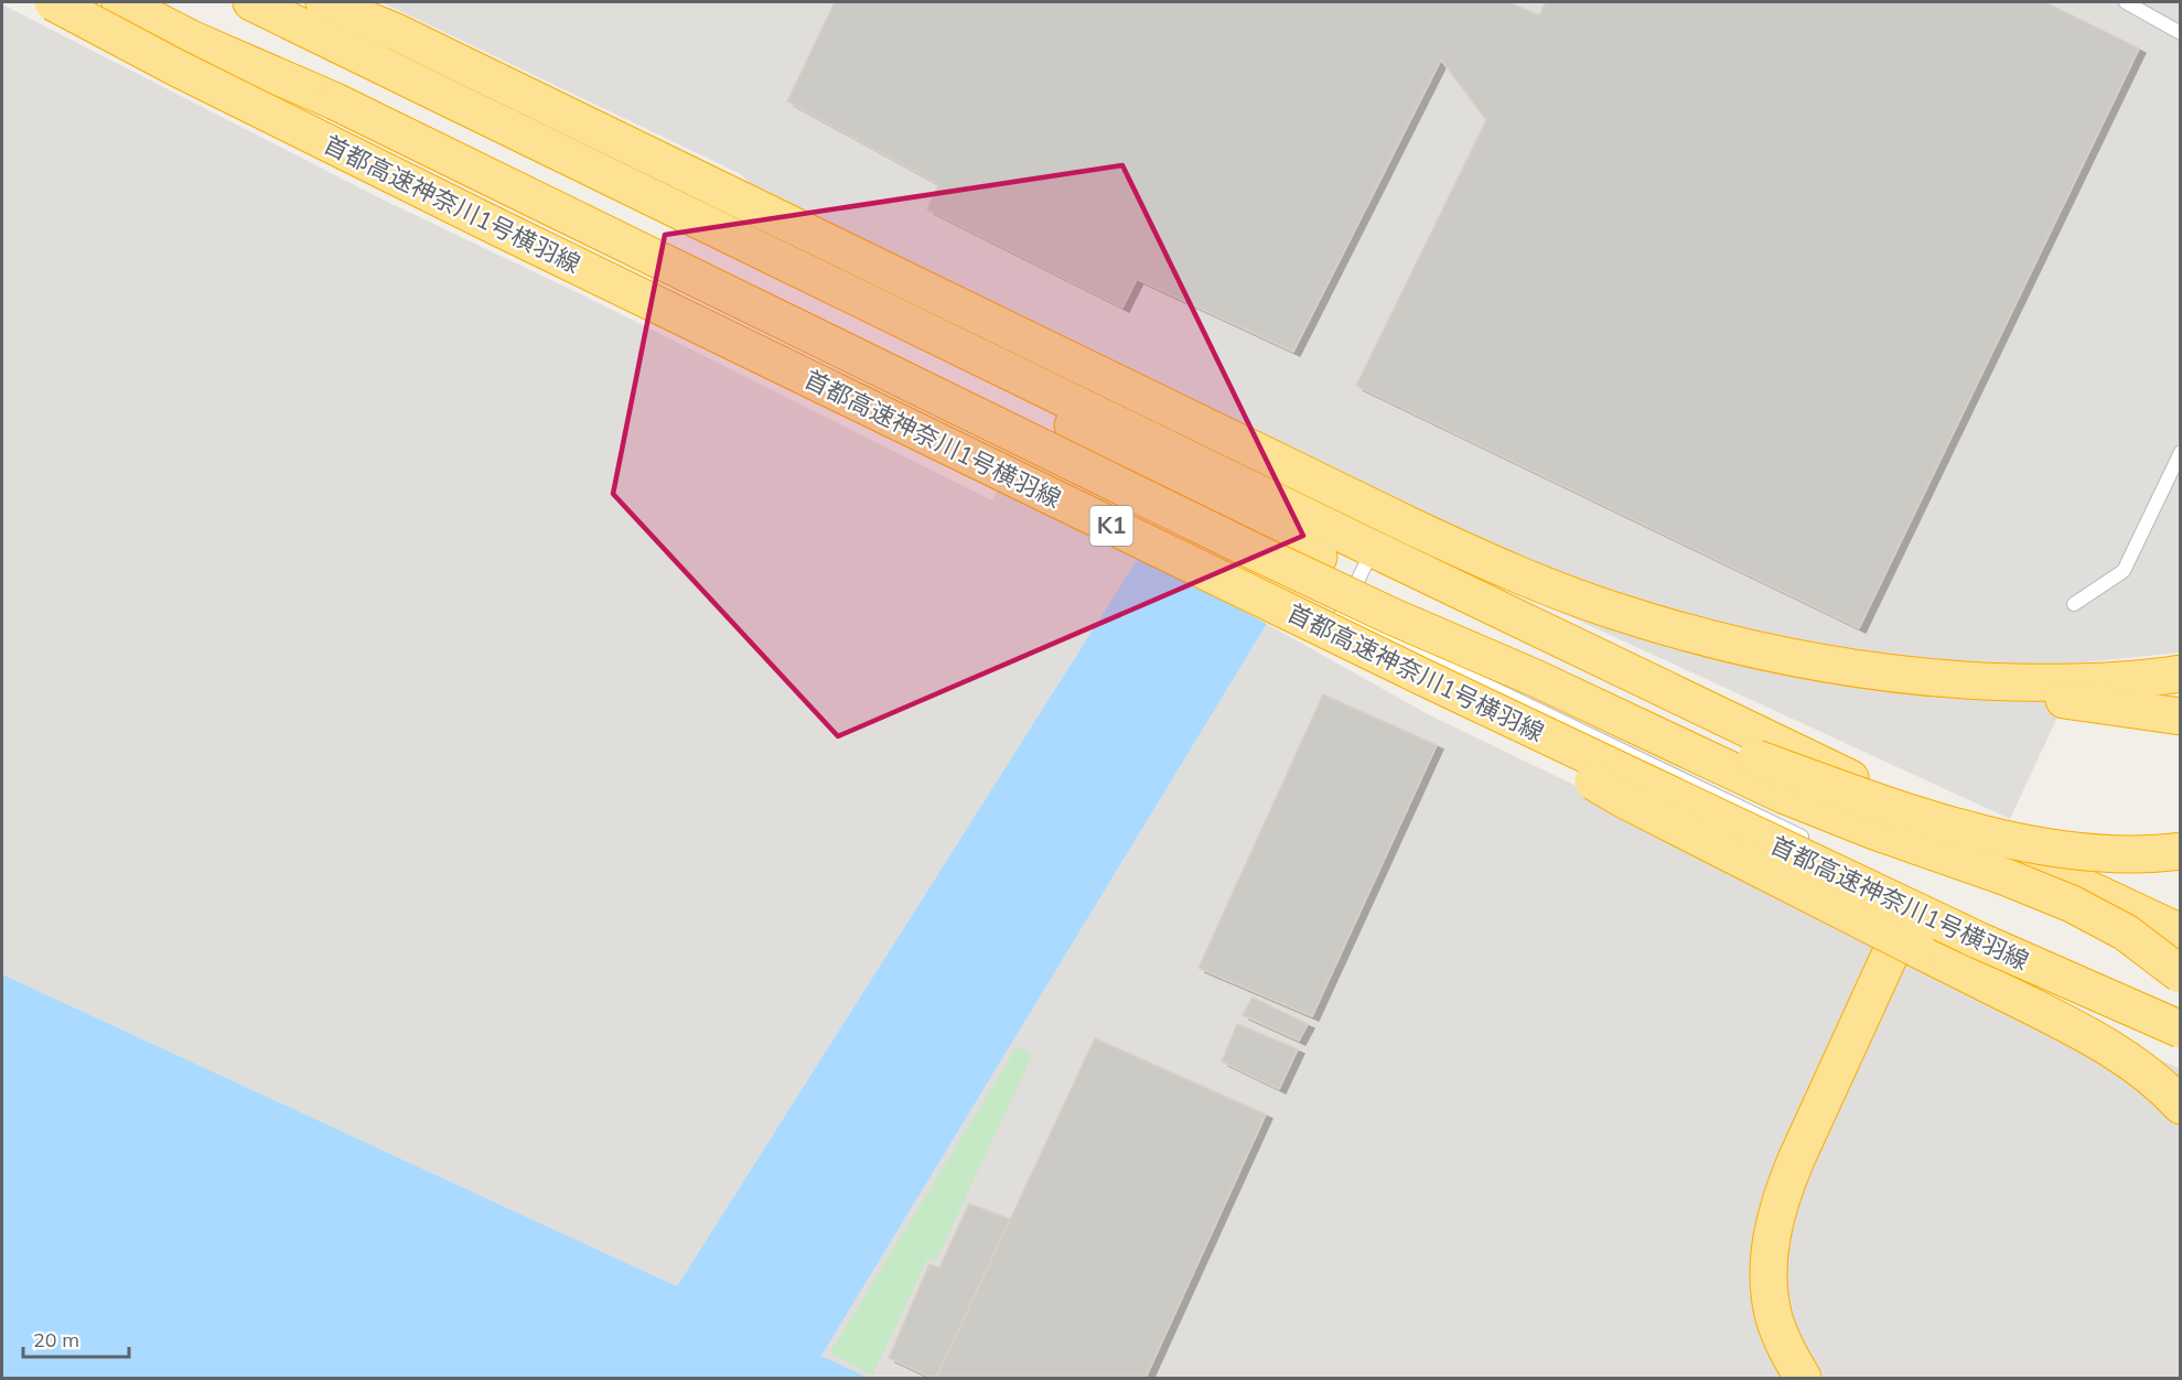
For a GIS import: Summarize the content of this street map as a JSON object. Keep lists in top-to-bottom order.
{
  "streets": {
    "highway": ["首都高速神奈川1号横羽線", "K1"]
  },
  "scale_bar": "20 m"
}
